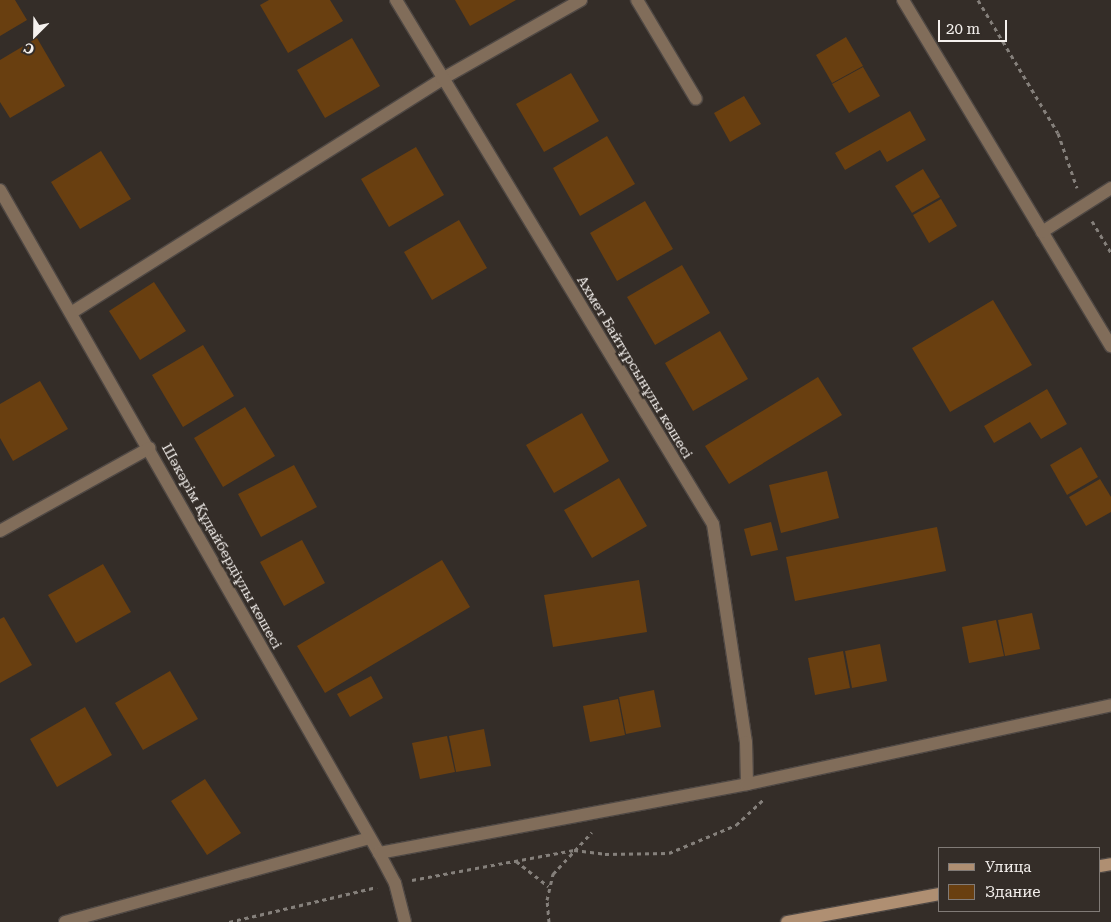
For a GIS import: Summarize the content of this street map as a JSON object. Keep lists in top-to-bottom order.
{
  "streets": {
    "street": ["Ахмет Байтұрсынұлы көшесі", "Шәкәрім Құдайбердіұлы көшесі"]
  },
  "legend": ["Улица", "Здание"],
  "scale_bar": "20 m",
  "north": "bottom left"
}
